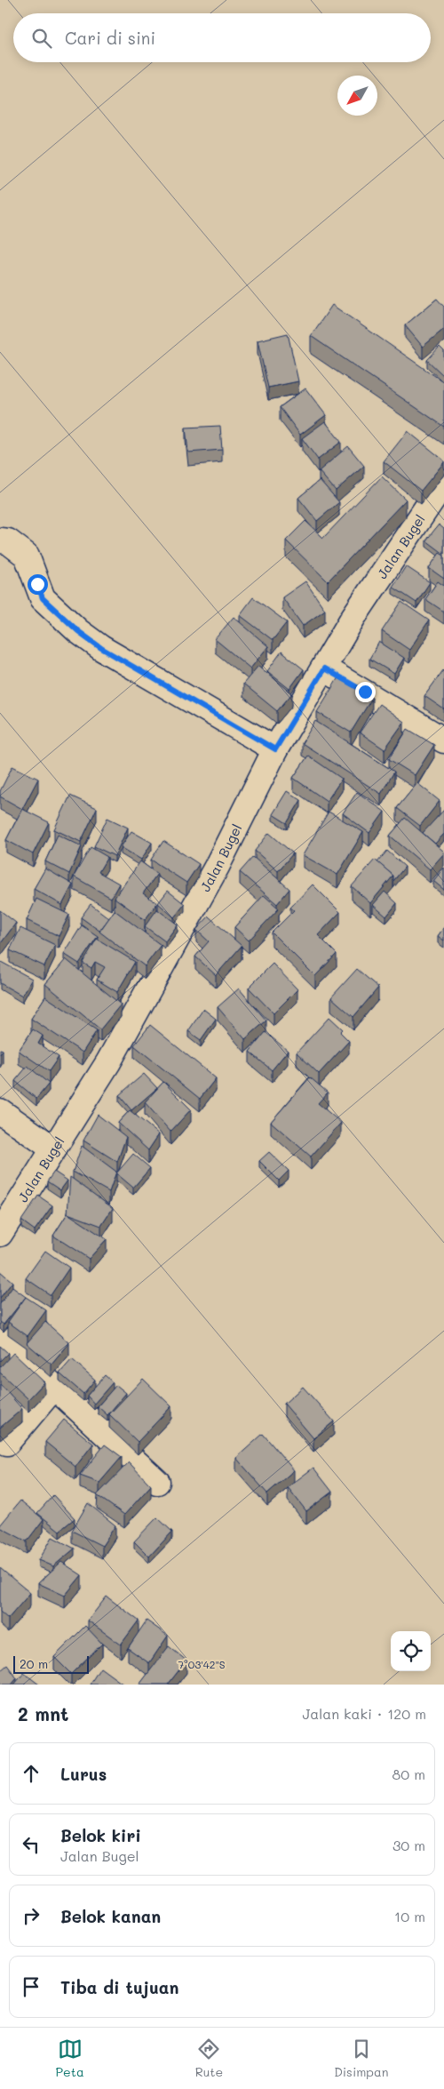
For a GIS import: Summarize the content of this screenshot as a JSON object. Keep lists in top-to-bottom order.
{
  "streets": {
    "street": ["Jalan Bugel"]
  },
  "scale_bar": "20 m",
  "north": "bottom left",
  "page": {
    "search": "Cari di sini",
    "scale": "20 m",
    "heading": ["2 mnt", "Jalan kaki · 120 m"],
    "list": [
      ["Lurus", "80 m"],
      ["Belok kiri", "Jalan Bugel", "30 m"],
      ["Belok kanan", "10 m"],
      "Tiba di tujuan"
    ],
    "nav": ["Peta", "Rute", "Disimpan"]
  },
  "coordinates": ["7°03'42\"S"]
}
